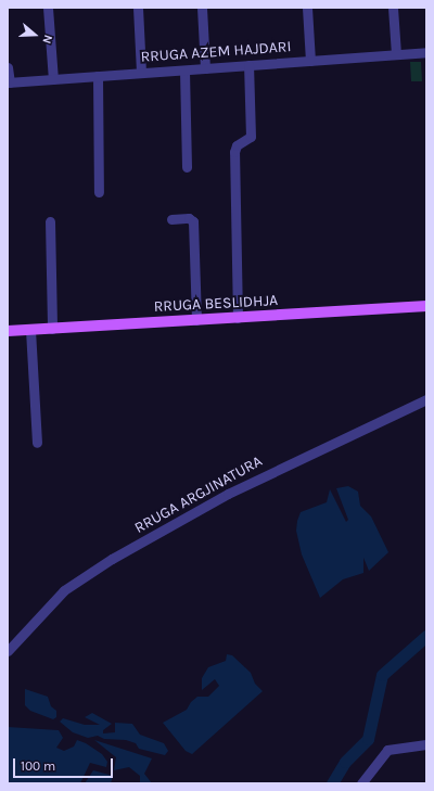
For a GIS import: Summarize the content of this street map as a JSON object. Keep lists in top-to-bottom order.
{
  "streets": {
    "main road": ["RRUGA BESLIDHJA"],
    "street": ["RRUGA AZEM HAJDARI", "RRUGA ARGJINATURA"]
  },
  "scale_bar": "100 m",
  "north": "right"
}
